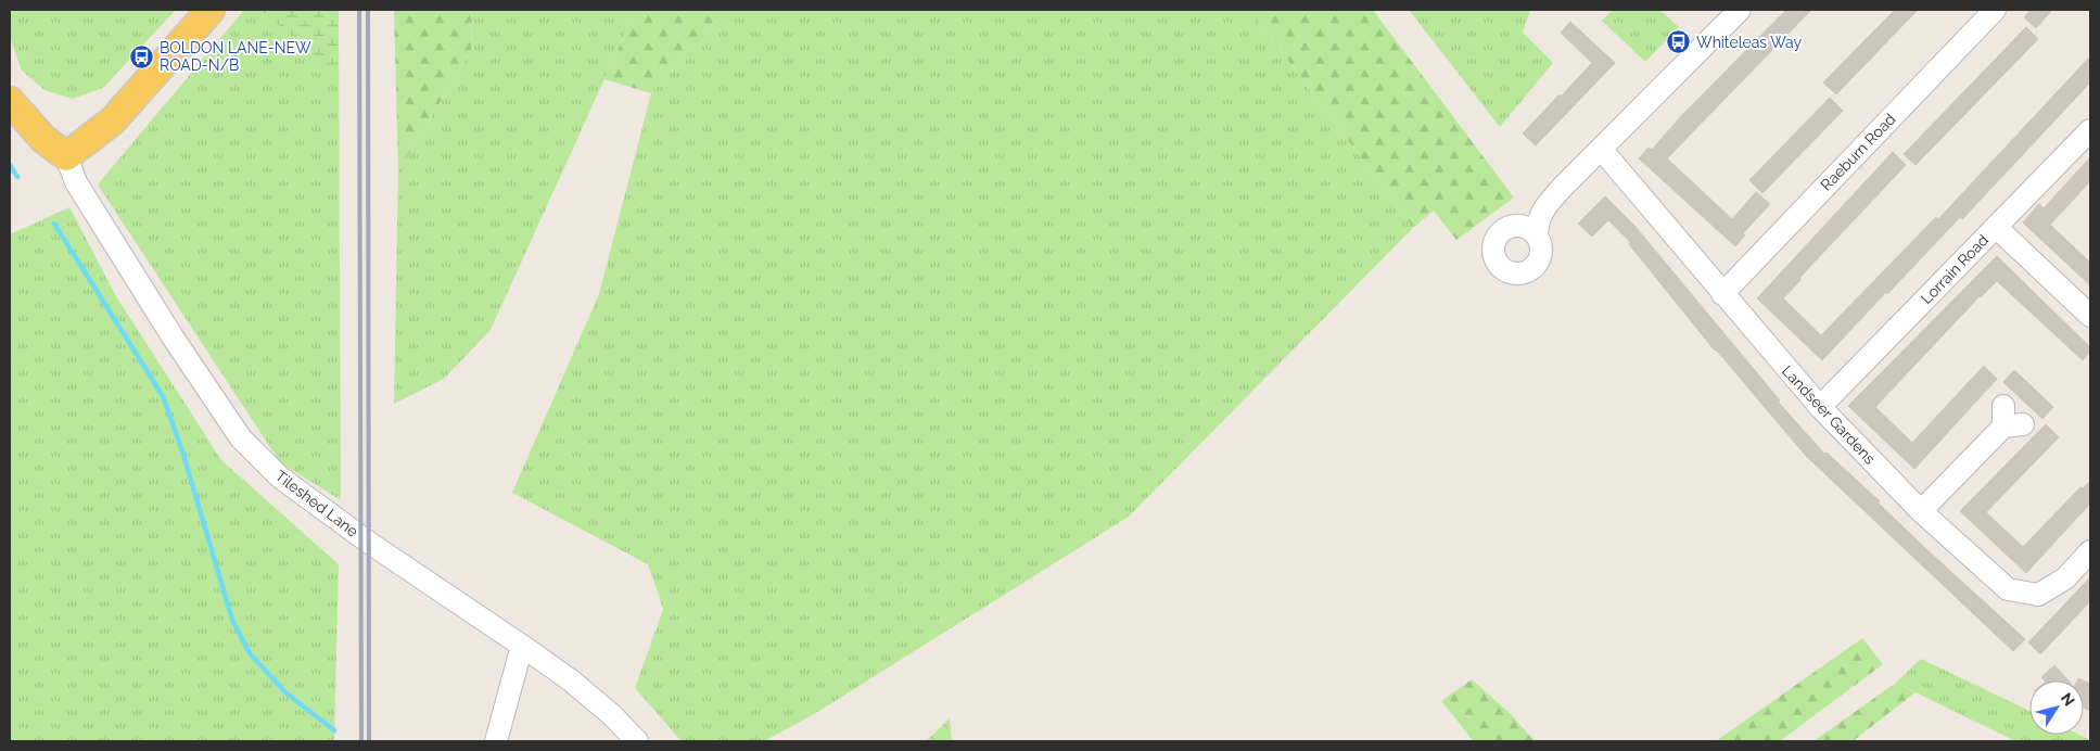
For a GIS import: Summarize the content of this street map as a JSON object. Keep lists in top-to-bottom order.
{
  "streets": {
    "street": [
      "Raeburn Road",
      "Lorrain Road",
      "Landseer Gardens",
      "Tileshed Lane"
    ]
  },
  "crossings": [
    ["Raeburn Road", "Landseer Gardens"],
    ["Lorrain Road", "Landseer Gardens"]
  ],
  "places": {
    "bus stop": ["Whiteleas Way", "BOLDON LANE-NEW ROAD-N/B"]
  },
  "north": "top right"
}
